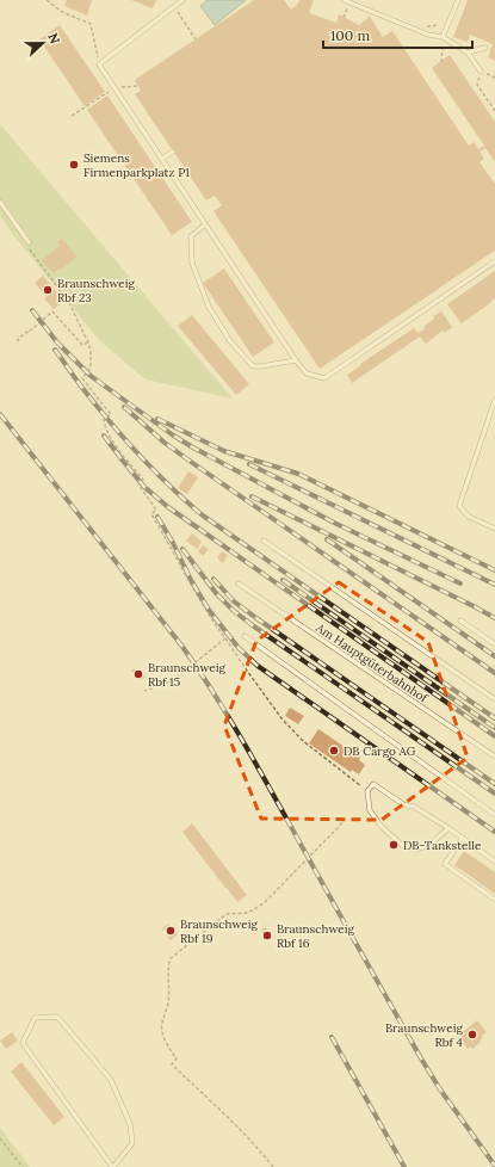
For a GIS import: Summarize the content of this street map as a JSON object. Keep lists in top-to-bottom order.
{
  "streets": {
    "lane": ["Am Hauptgüterbahnhof"]
  },
  "places": [
    "Siemens Firmenparkplatz P1",
    "Braunschweig Rbf 23",
    "Braunschweig Rbf 15",
    "DB Cargo AG",
    "DB-Tankstelle",
    "Braunschweig Rbf 19",
    "Braunschweig Rbf 16",
    "Braunschweig Rbf 4"
  ],
  "scale_bar": "100 m",
  "north": "right"
}
